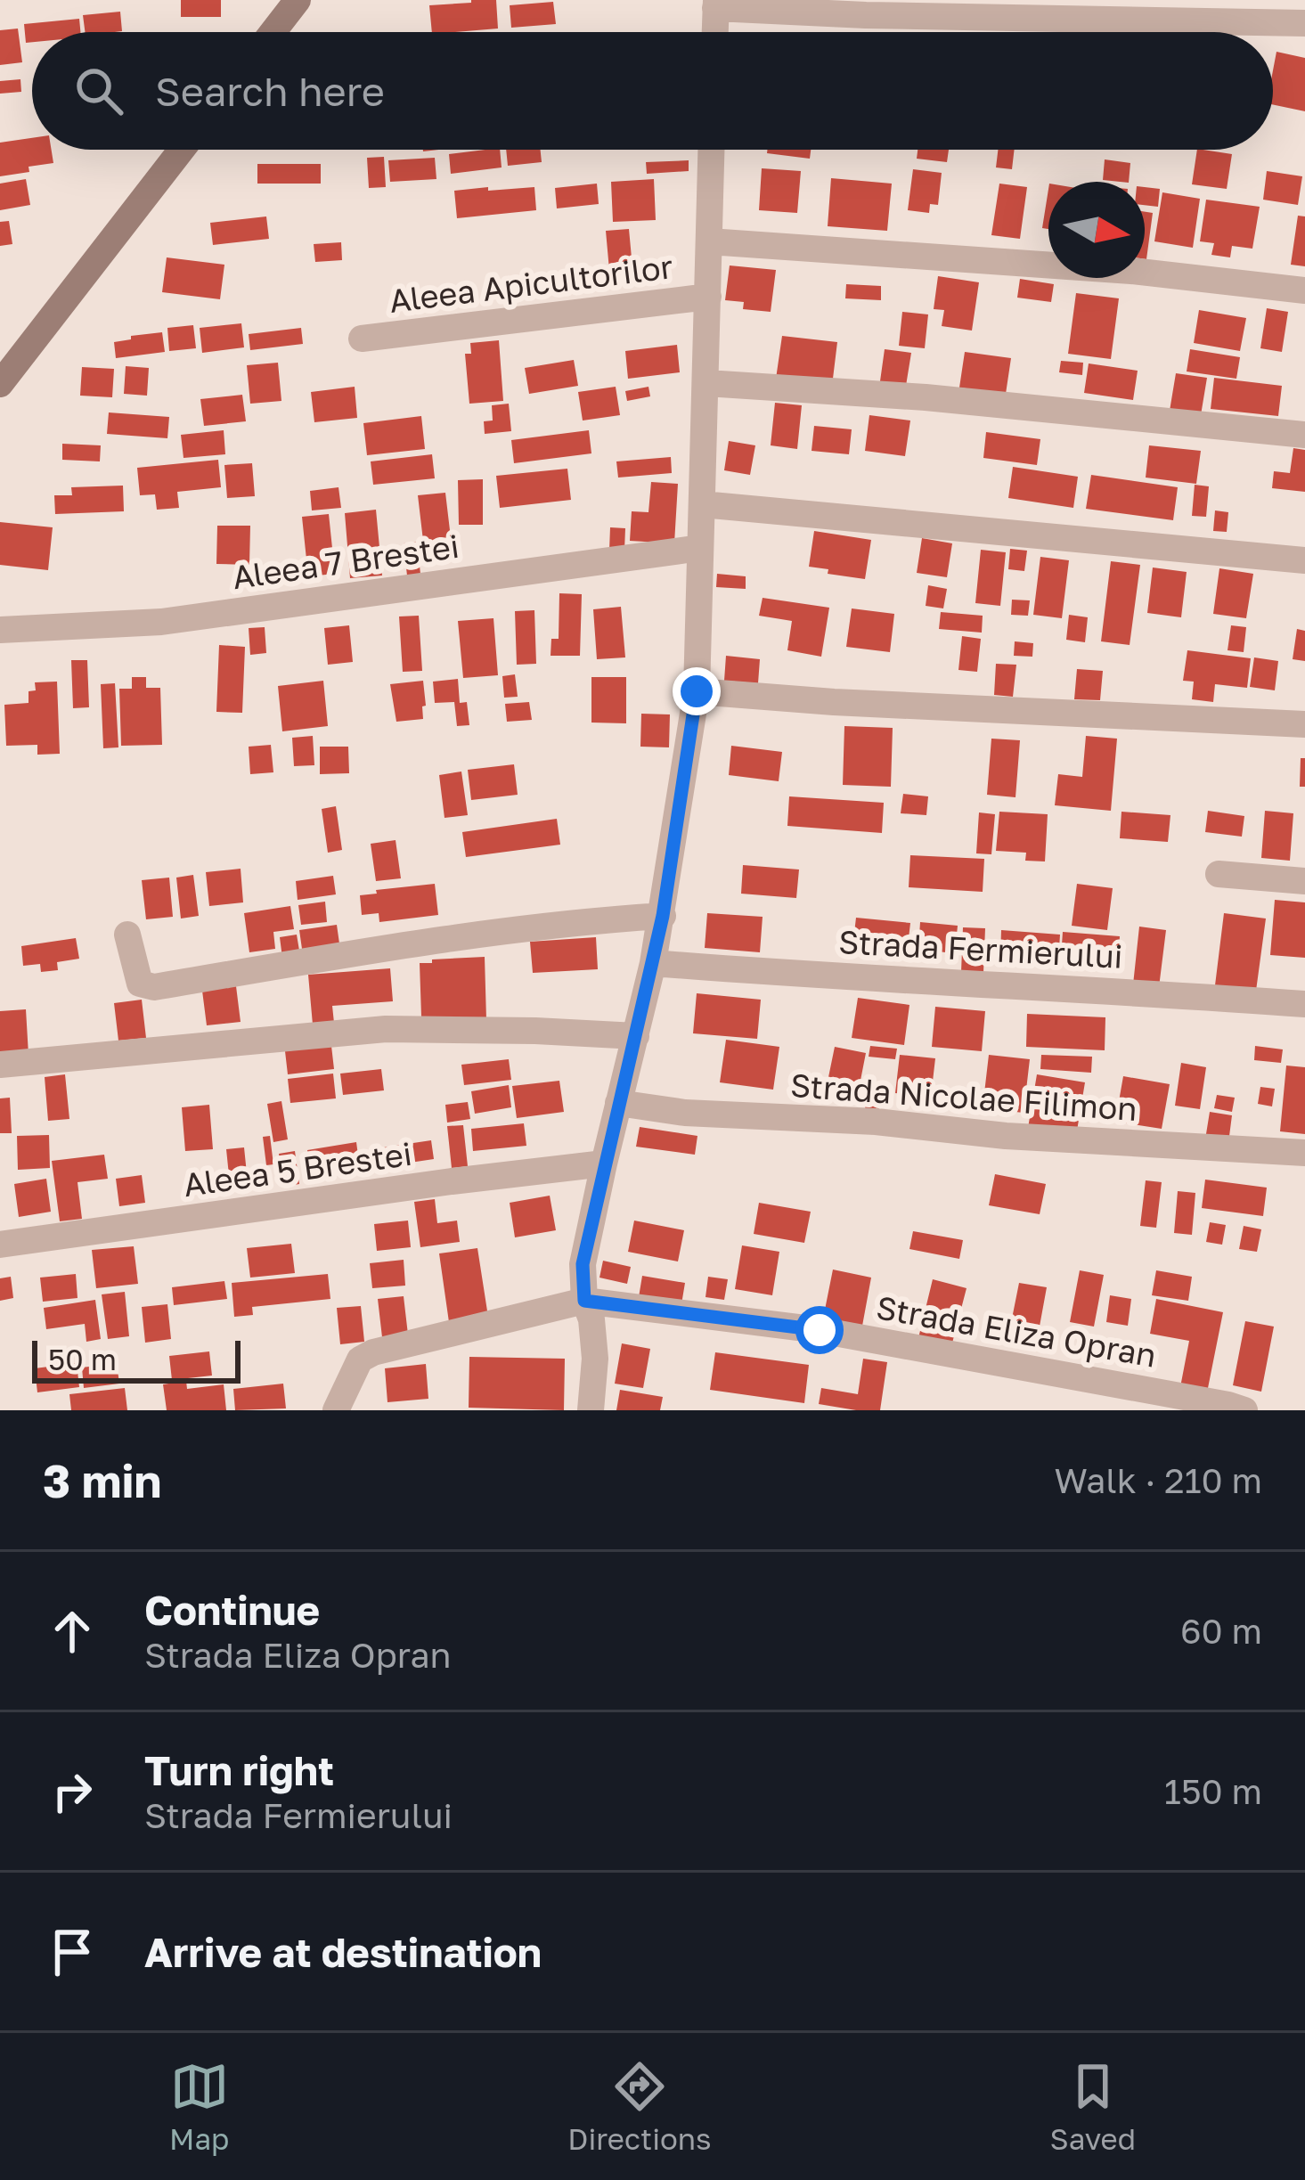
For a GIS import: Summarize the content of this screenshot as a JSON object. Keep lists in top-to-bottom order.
{
  "streets": {
    "street": [
      "Aleea Apicultorilor",
      "Aleea 7 Brestei",
      "Strada Fermierului",
      "Strada Nicolae Filimon",
      "Aleea 5 Brestei",
      "Strada Eliza Opran"
    ]
  },
  "scale_bar": "50 m",
  "north": "right",
  "page": {
    "search": "Search here",
    "scale": "50 m",
    "heading": ["3 min", "Walk · 210 m"],
    "list": [
      ["Continue", "Strada Eliza Opran", "60 m"],
      ["Turn right", "Strada Fermierului", "150 m"],
      "Arrive at destination"
    ],
    "nav": ["Map", "Directions", "Saved"]
  }
}
